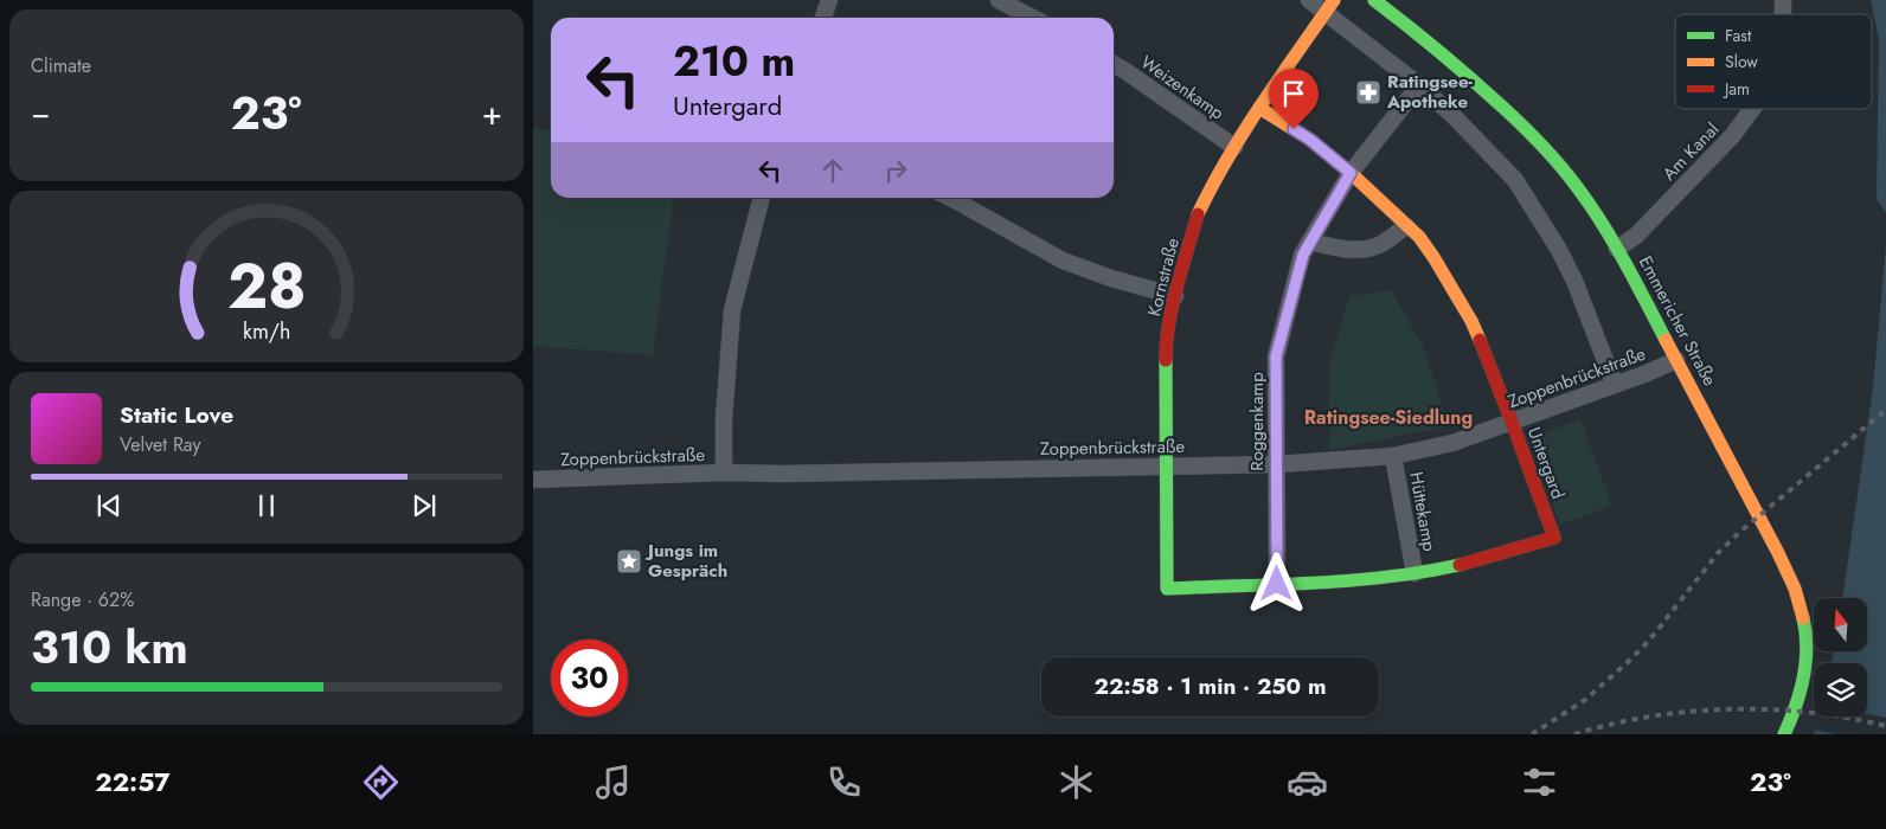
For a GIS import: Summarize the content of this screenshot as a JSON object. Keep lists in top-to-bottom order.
{
  "streets": {
    "street": [
      "Weizenkamp",
      "Am Kanal",
      "Kornstraße",
      "Emmericher Straße",
      "Zoppenbrückstraße",
      "Roggenkamp",
      "Untergard",
      "Hüttekamp"
    ]
  },
  "crossings": [
    ["Weizenkamp", "Kornstraße"],
    ["Am Kanal", "Emmericher Straße"],
    ["Kornstraße", "Zoppenbrückstraße"],
    ["Kornstraße", "Untergard"],
    ["Emmericher Straße", "Zoppenbrückstraße"],
    ["Zoppenbrückstraße", "Roggenkamp"],
    ["Zoppenbrückstraße", "Untergard"],
    ["Zoppenbrückstraße", "Hüttekamp"],
    ["Roggenkamp", "Untergard"],
    ["Untergard", "Hüttekamp"]
  ],
  "districts": ["Ratingsee-Siedlung"],
  "places": {
    "pharmacy": ["Ratingsee- Apotheke"],
    "place": ["Jungs im Gespräch"]
  },
  "legend": ["Fast", "Slow", "Jam"],
  "north": "top",
  "page": {
    "tile": [
      "Climate",
      ["Range · 62%", "310 km"]
    ],
    "turn": ["210 m", "Untergard"],
    "heat": ["−", "23°", "+"],
    "song": ["Static Love", "Velvet Ray"],
    "limit": "30",
    "trip": "22:58 · 1 min · 250 m",
    "tabs": ["22:57", "23°"],
    "gauge": ["28", "km/h"]
  }
}
